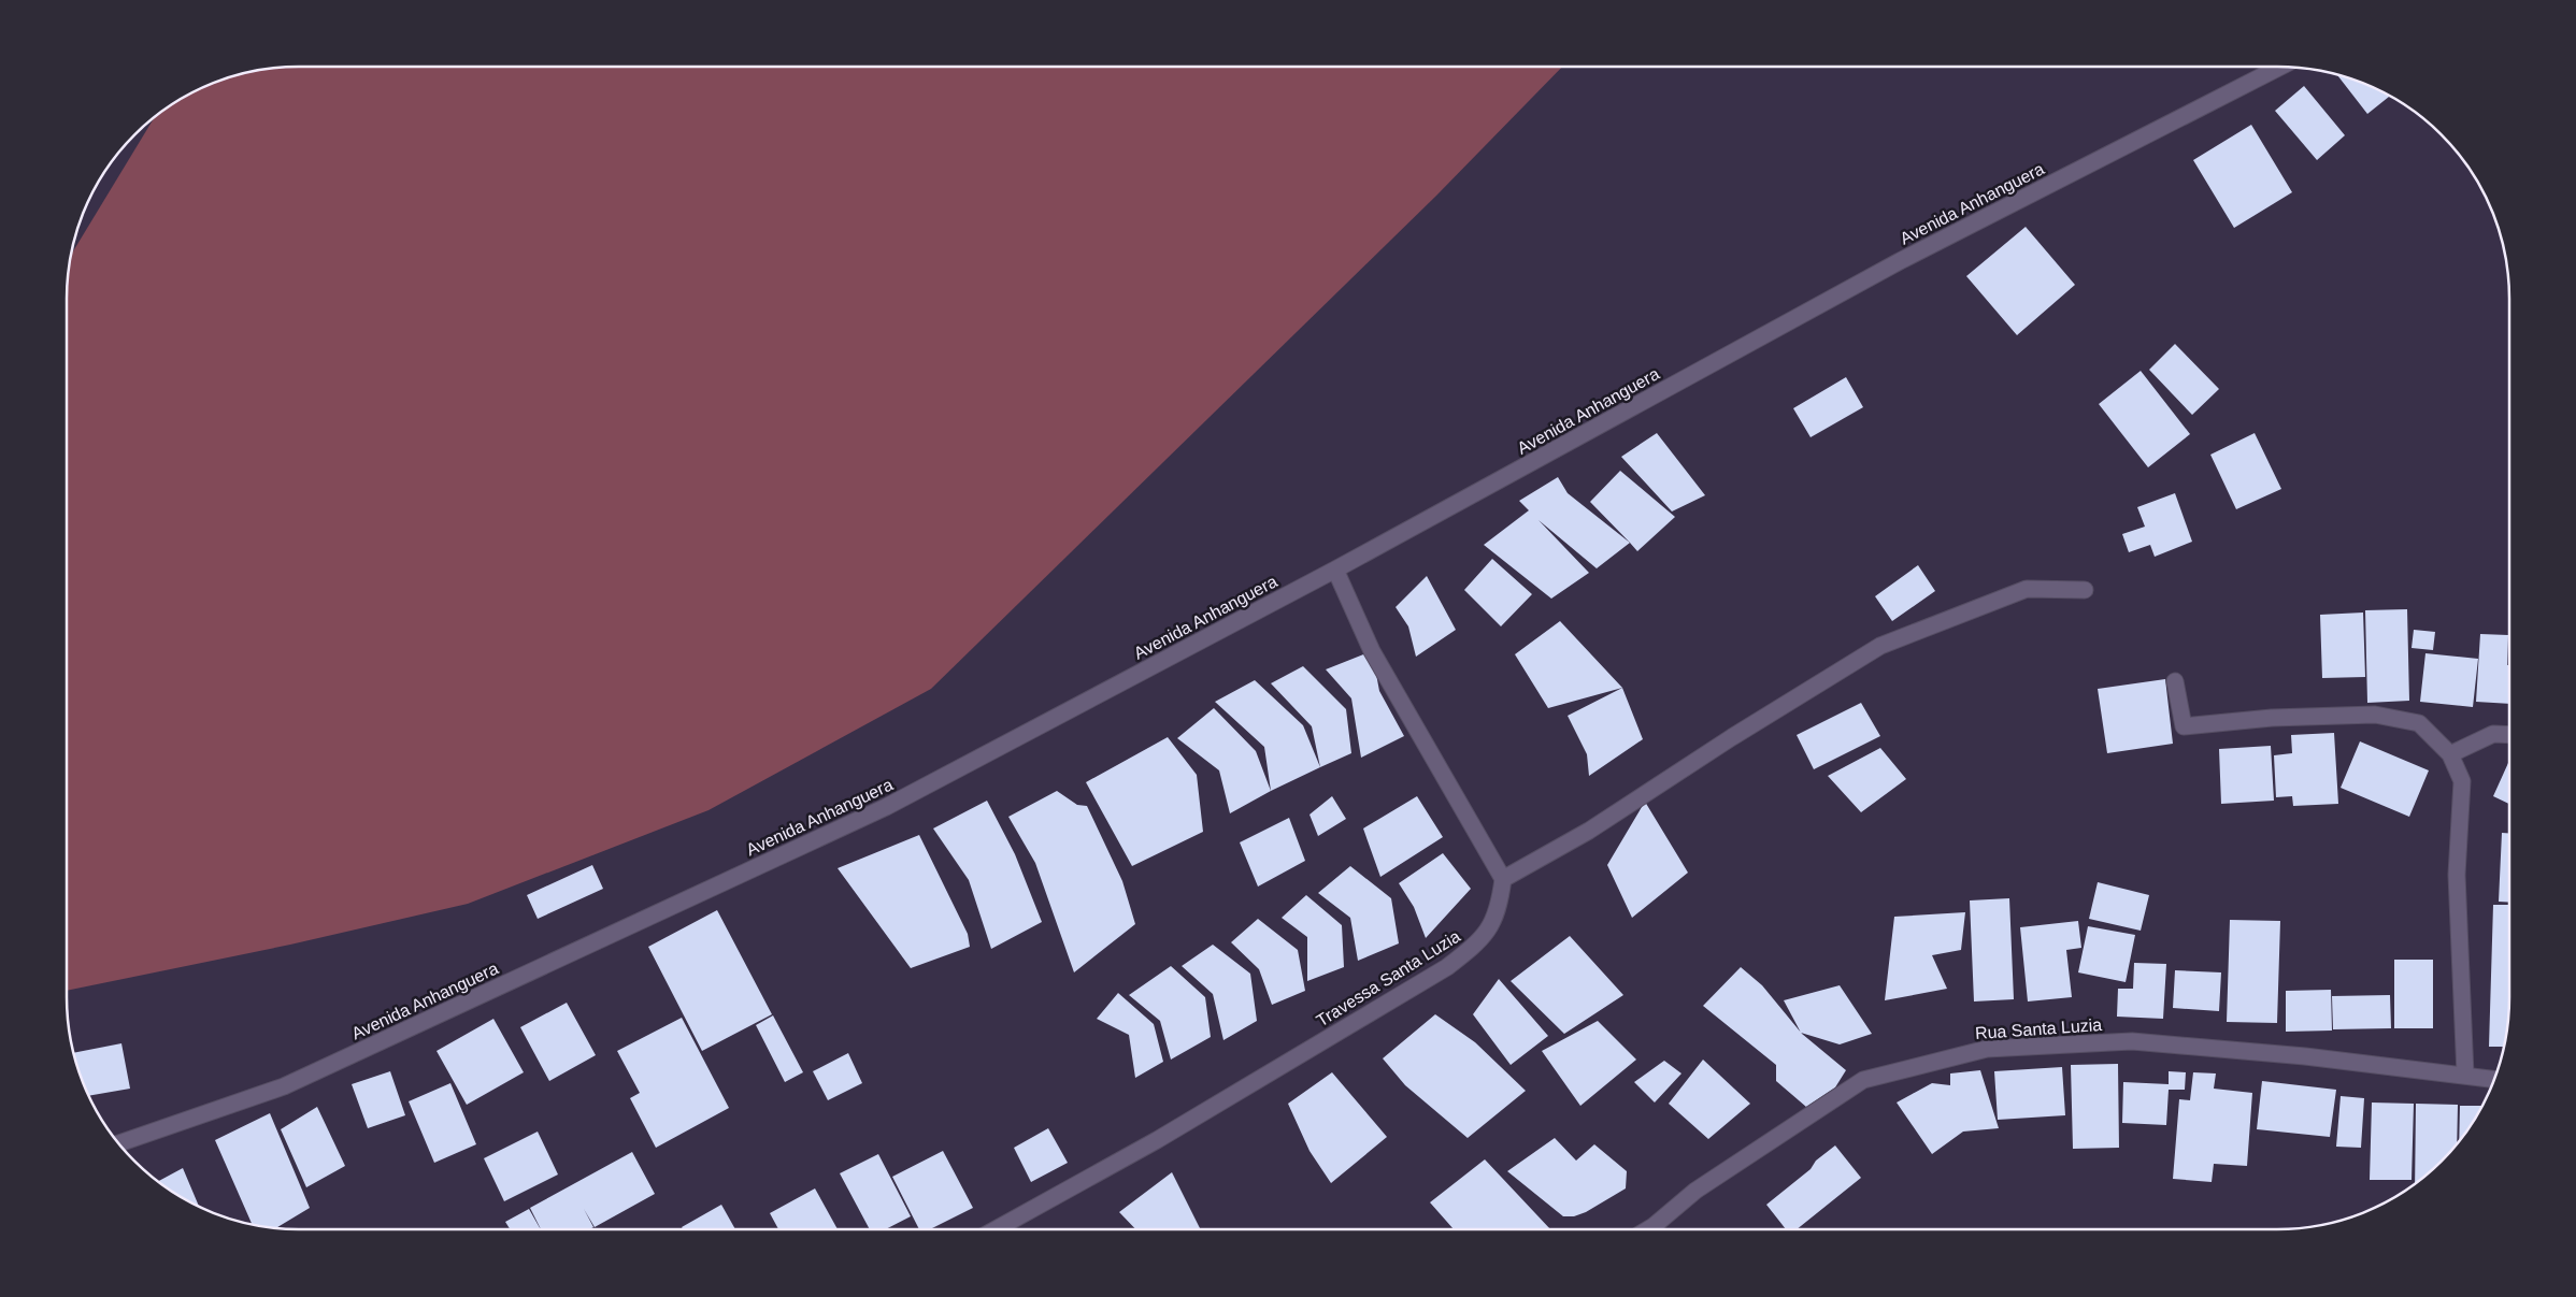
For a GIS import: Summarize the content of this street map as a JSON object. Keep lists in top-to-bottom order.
{
  "streets": {
    "street": ["Avenida Anhanguera", "Travessa Santa Luzia", "Rua Santa Luzia"]
  }
}
